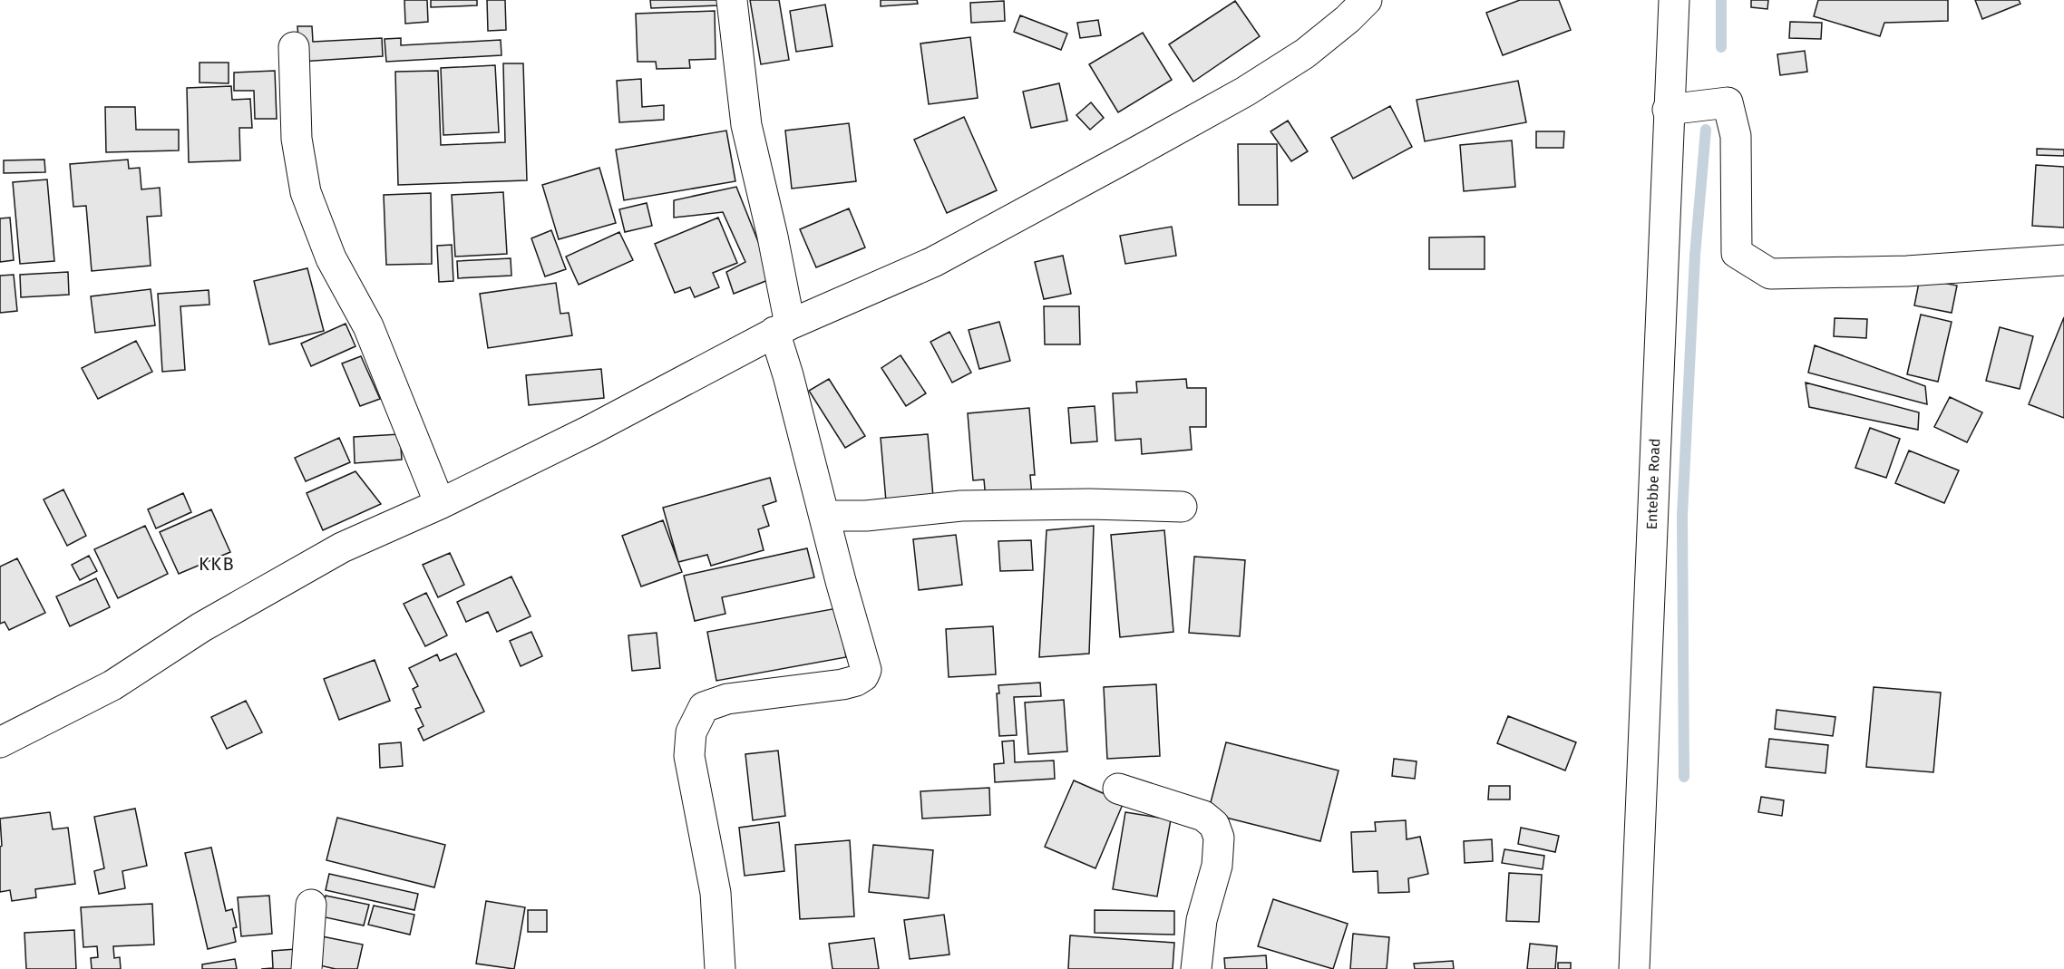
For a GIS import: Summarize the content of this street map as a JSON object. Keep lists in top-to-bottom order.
{
  "streets": {
    "street": ["Entebbe Road"]
  },
  "districts": ["KKB"]
}
